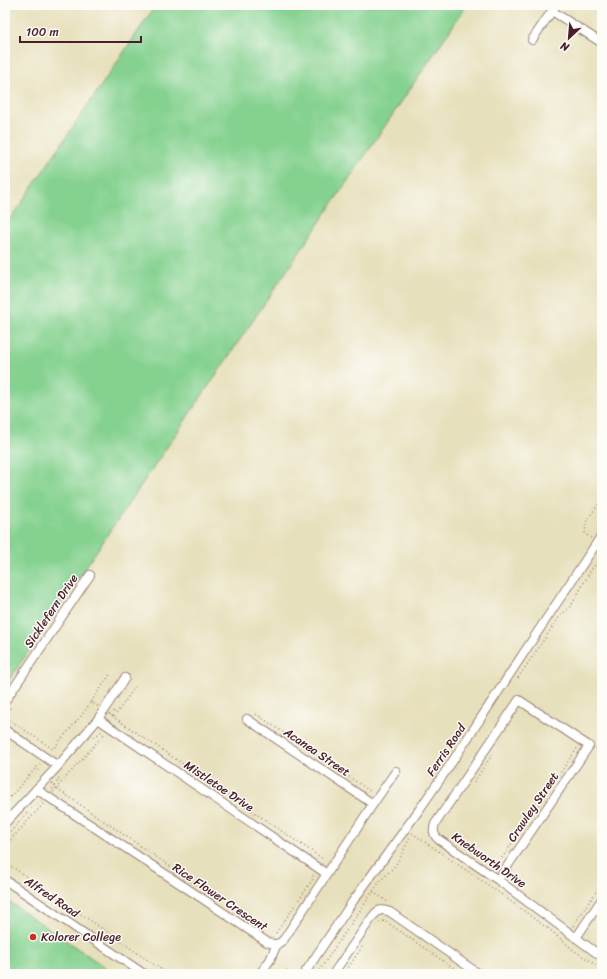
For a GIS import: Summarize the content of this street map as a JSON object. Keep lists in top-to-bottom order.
{
  "streets": {
    "street": [
      "Sicklefern Drive",
      "Ferris Road",
      "Acanea Street",
      "Mistletoe Drive",
      "Crawley Street",
      "Knebworth Drive",
      "Alfred Road",
      "Rice Flower Crescent"
    ]
  },
  "crossings": [
    ["Acanea Street", "Rice Flower Crescent"],
    ["Mistletoe Drive", "Rice Flower Crescent"],
    ["Crawley Street", "Knebworth Drive"]
  ],
  "places": ["Kolorer College"],
  "scale_bar": "100 m",
  "north": "bottom left"
}
